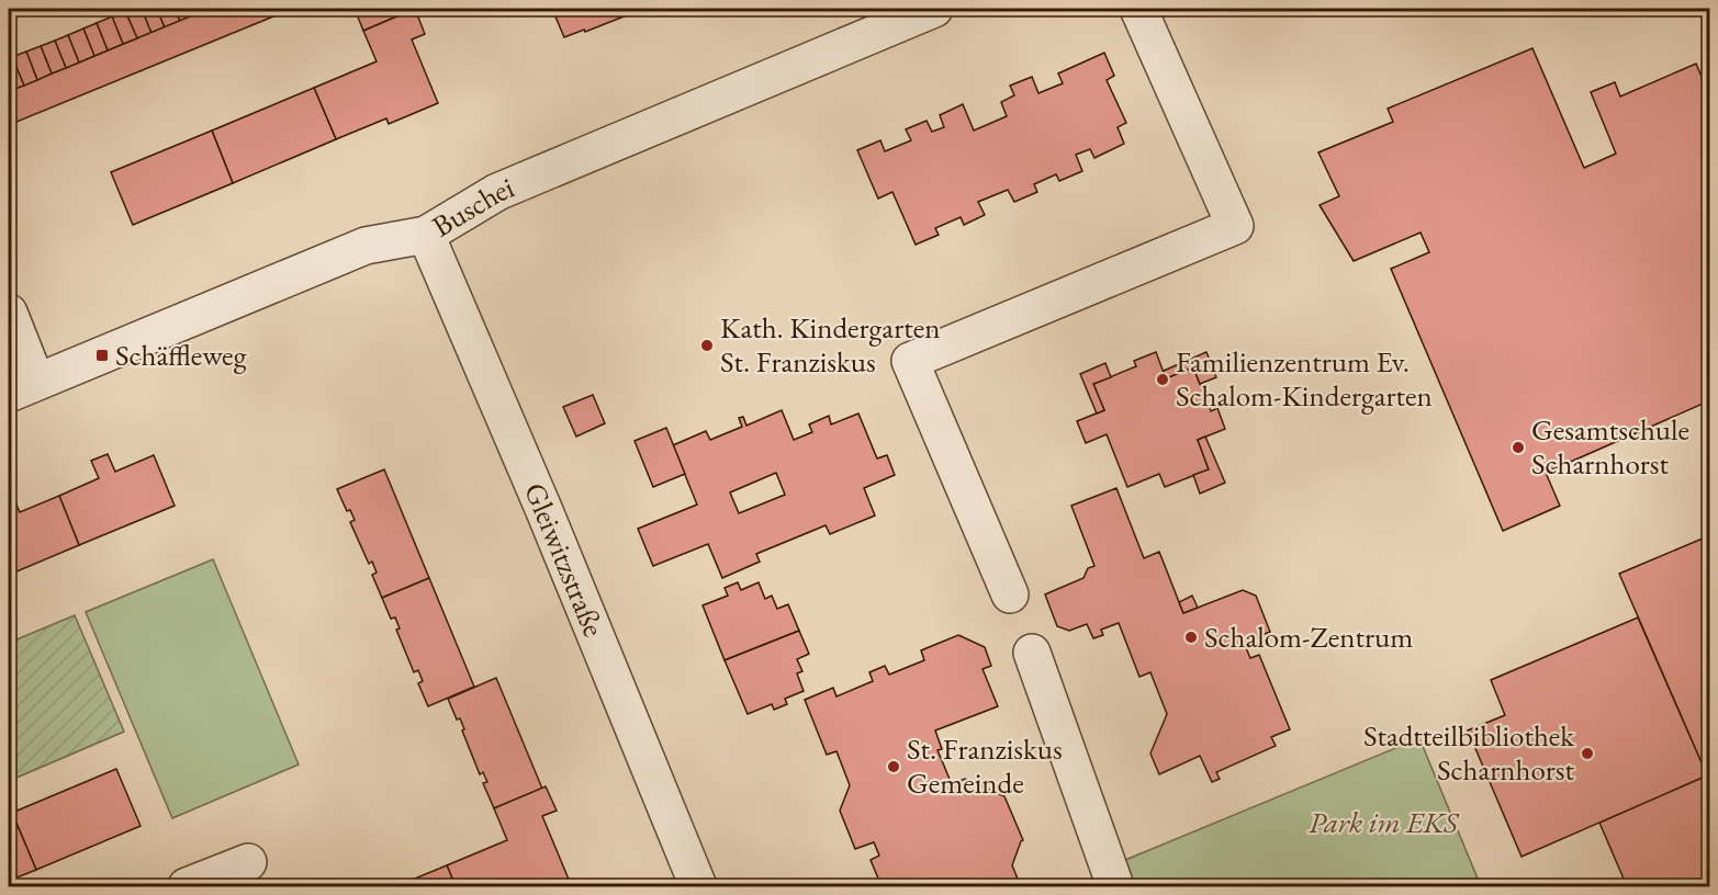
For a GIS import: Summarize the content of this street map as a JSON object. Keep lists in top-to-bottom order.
{
  "streets": {
    "street": ["Buschei", "Gleiwitzstraße"]
  },
  "crossings": [
    ["Buschei", "Gleiwitzstraße"]
  ],
  "parks": ["Park im EKS"],
  "places": {
    "other": [
      "Kath. Kindergarten St. Franziskus",
      "Familienzentrum Ev. Schalom-Kindergarten",
      "Gesamtschule Scharnhorst",
      "Schalom-Zentrum",
      "Stadtteilbibliothek Scharnhorst",
      "St. Franziskus Gemeinde"
    ],
    "transit": ["Schäffleweg"]
  }
}
